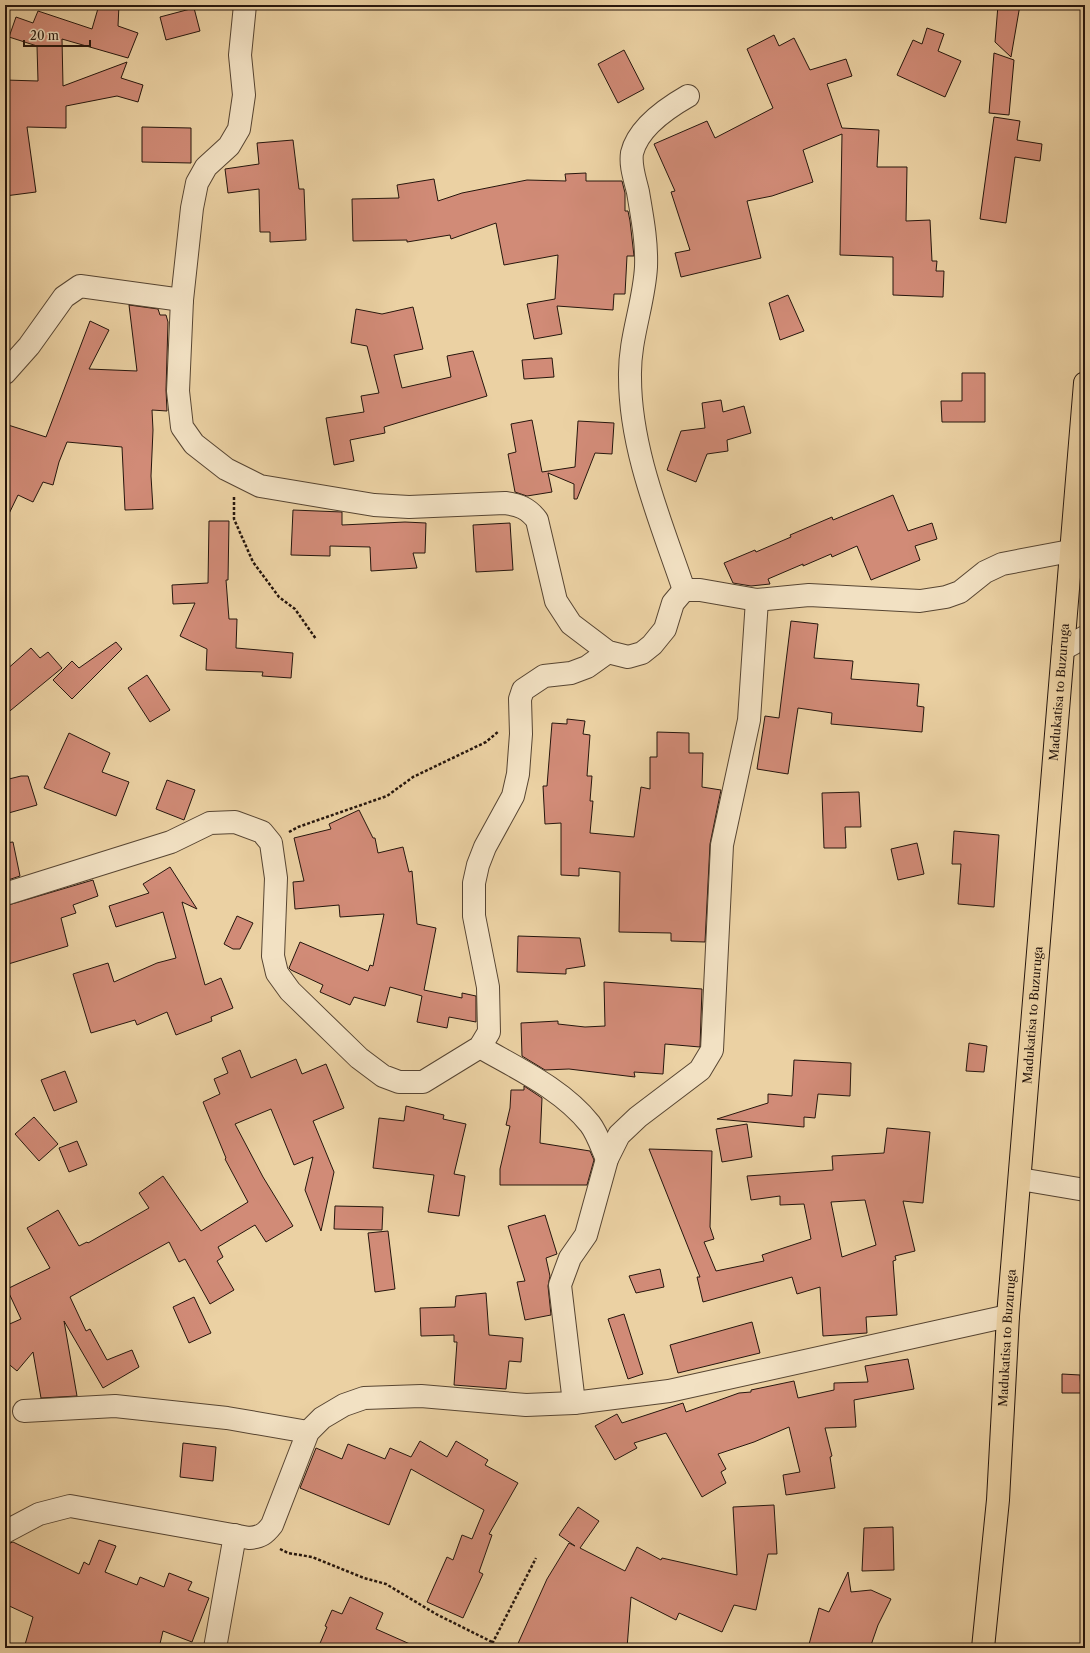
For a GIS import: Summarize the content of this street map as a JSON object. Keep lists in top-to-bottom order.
{
  "streets": {
    "main road": ["Madukatisa to Buzuruga"]
  },
  "scale_bar": "20 m"
}
